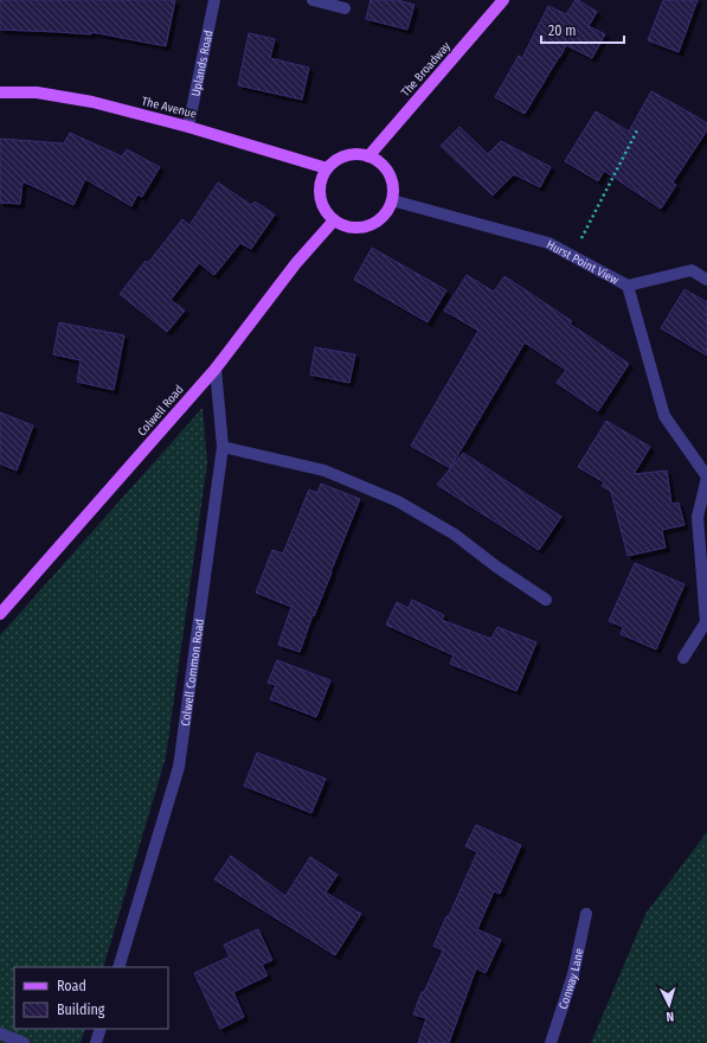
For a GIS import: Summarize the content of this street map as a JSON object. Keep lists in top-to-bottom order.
{
  "streets": {
    "main road": ["The Broadway", "The Avenue", "Colwell Road"],
    "street": [
      "Uplands Road",
      "Hurst Point View",
      "Colwell Common Road",
      "Conway Lane"
    ]
  },
  "crossings": [
    ["Uplands Road", "The Avenue"],
    ["The Broadway", "The Avenue"],
    ["The Broadway", "Hurst Point View"],
    ["The Broadway", "Colwell Road"],
    ["The Avenue", "Hurst Point View"],
    ["The Avenue", "Colwell Road"],
    ["Hurst Point View", "Colwell Road"],
    ["Colwell Road", "Colwell Common Road"]
  ],
  "legend": ["Road", "Building"],
  "scale_bar": "20 m",
  "north": "bottom"
}
